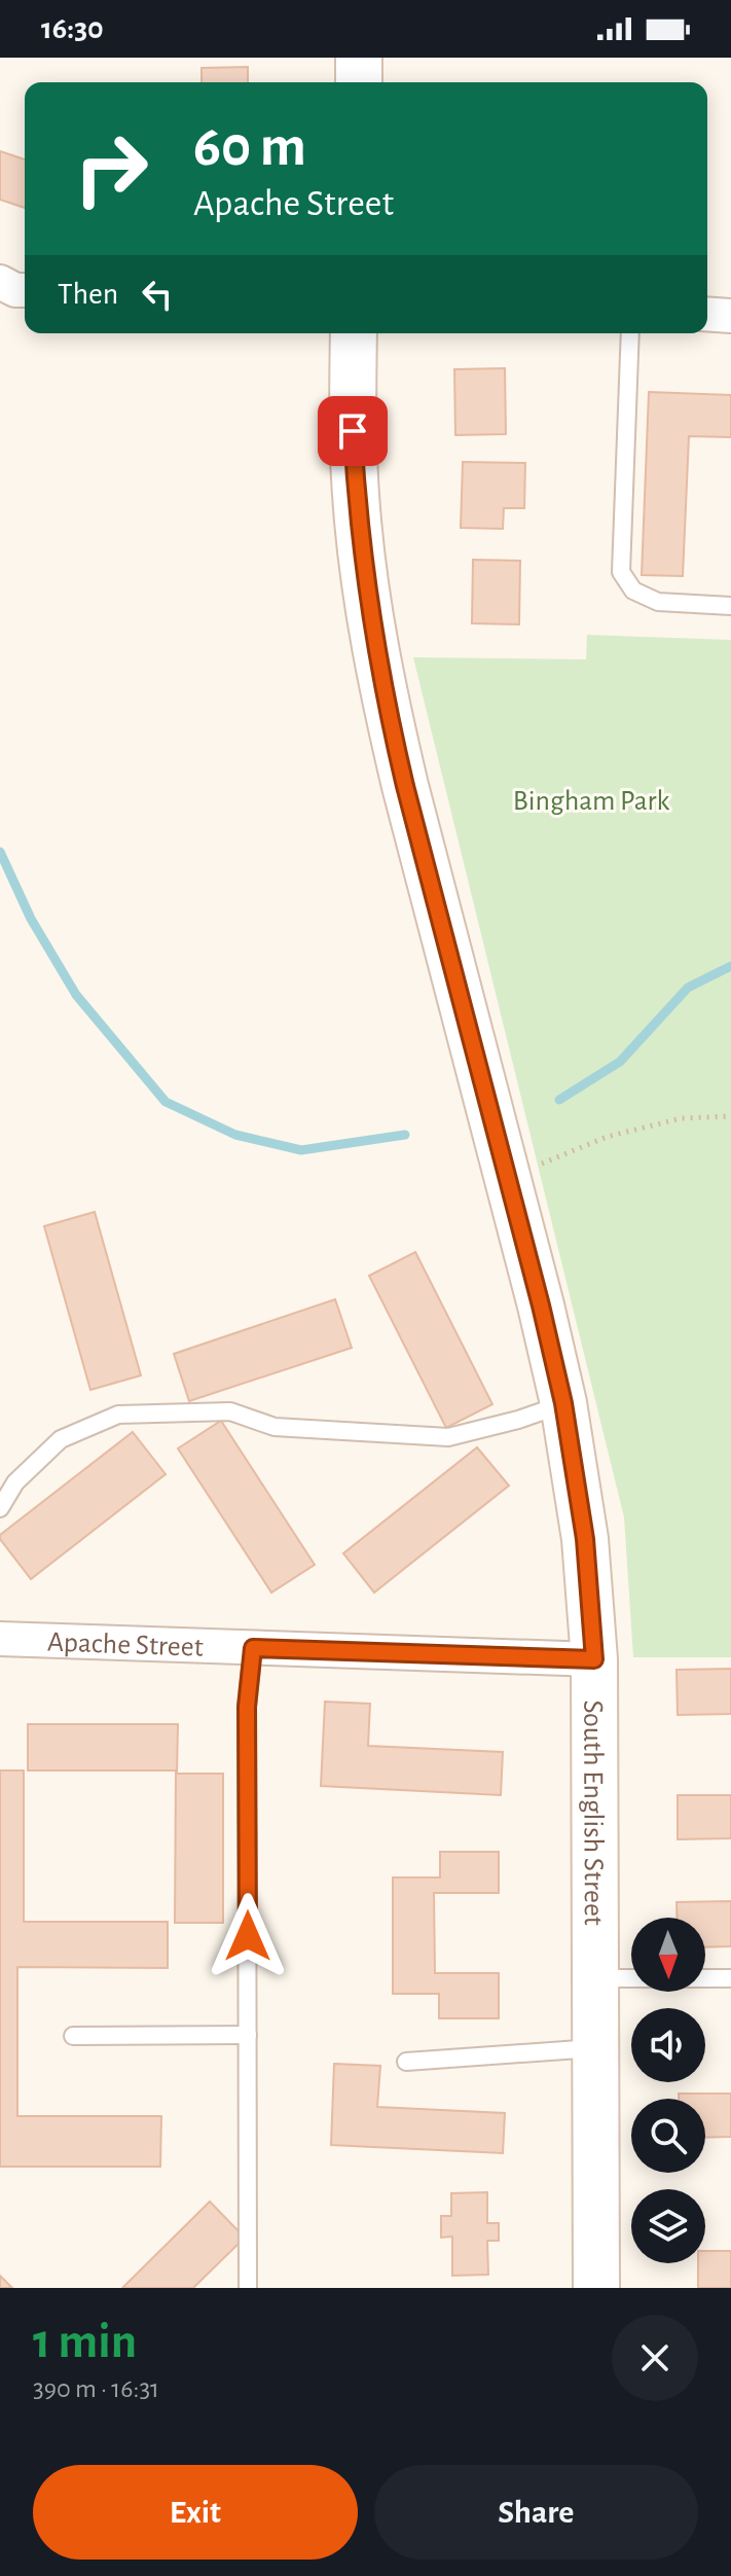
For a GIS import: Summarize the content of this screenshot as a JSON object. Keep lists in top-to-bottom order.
{
  "streets": {
    "street": ["Apache Street", "South English Street"]
  },
  "crossings": [
    ["Apache Street", "South English Street"]
  ],
  "parks": ["Bingham Park"],
  "north": "bottom",
  "page": {
    "status": "16:30",
    "turn": ["60 m", "Apache Street"],
    "then": "Then",
    "heading": ["1 min", "390 m · 16:31"],
    "buttons": ["Exit", "Share"]
  }
}
